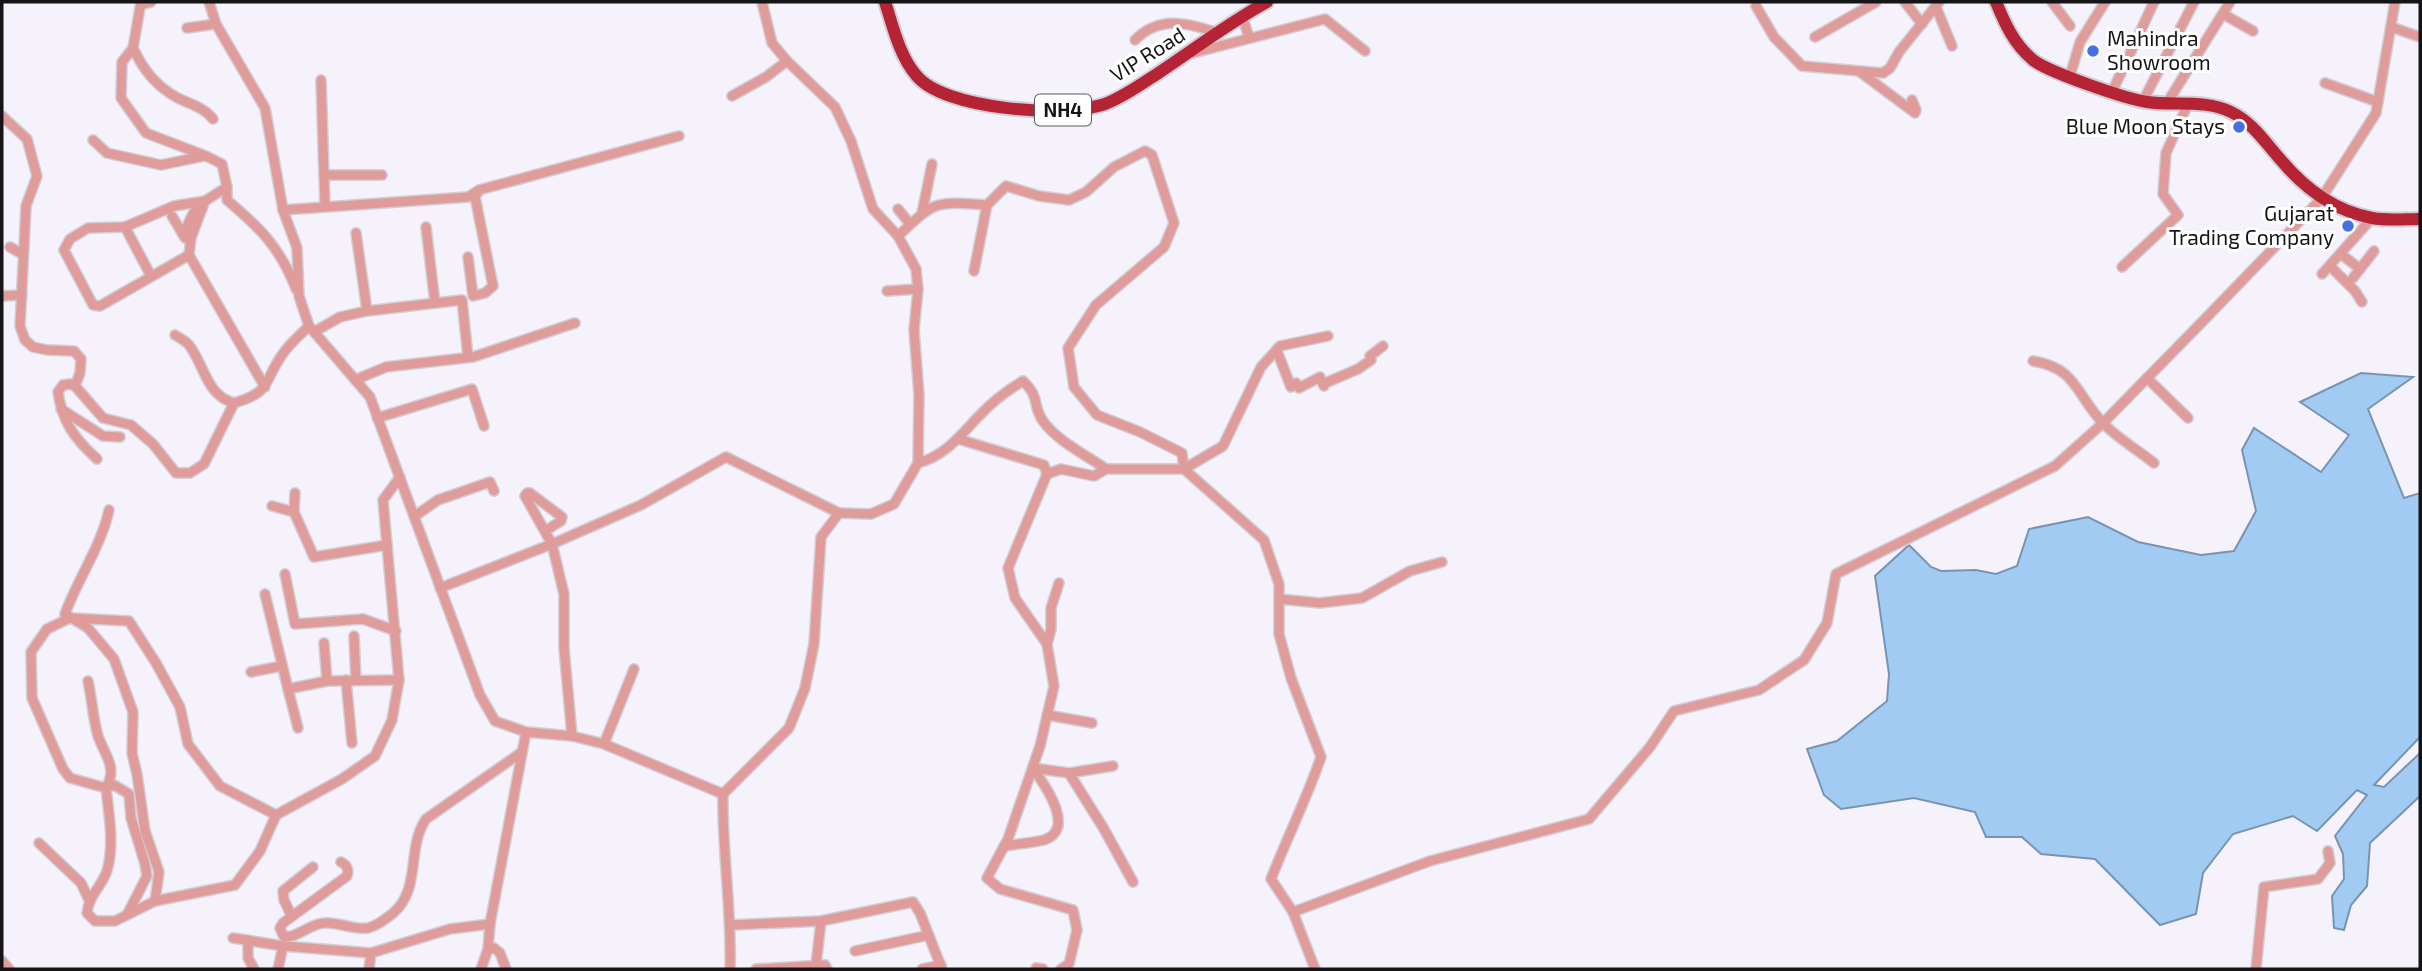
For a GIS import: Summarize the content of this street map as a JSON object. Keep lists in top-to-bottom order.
{
  "streets": {
    "highway": ["VIP Road", "NH4"]
  },
  "places": ["Mahindra Showroom", "Blue Moon Stays", "Gujarat Trading Company"]
}
